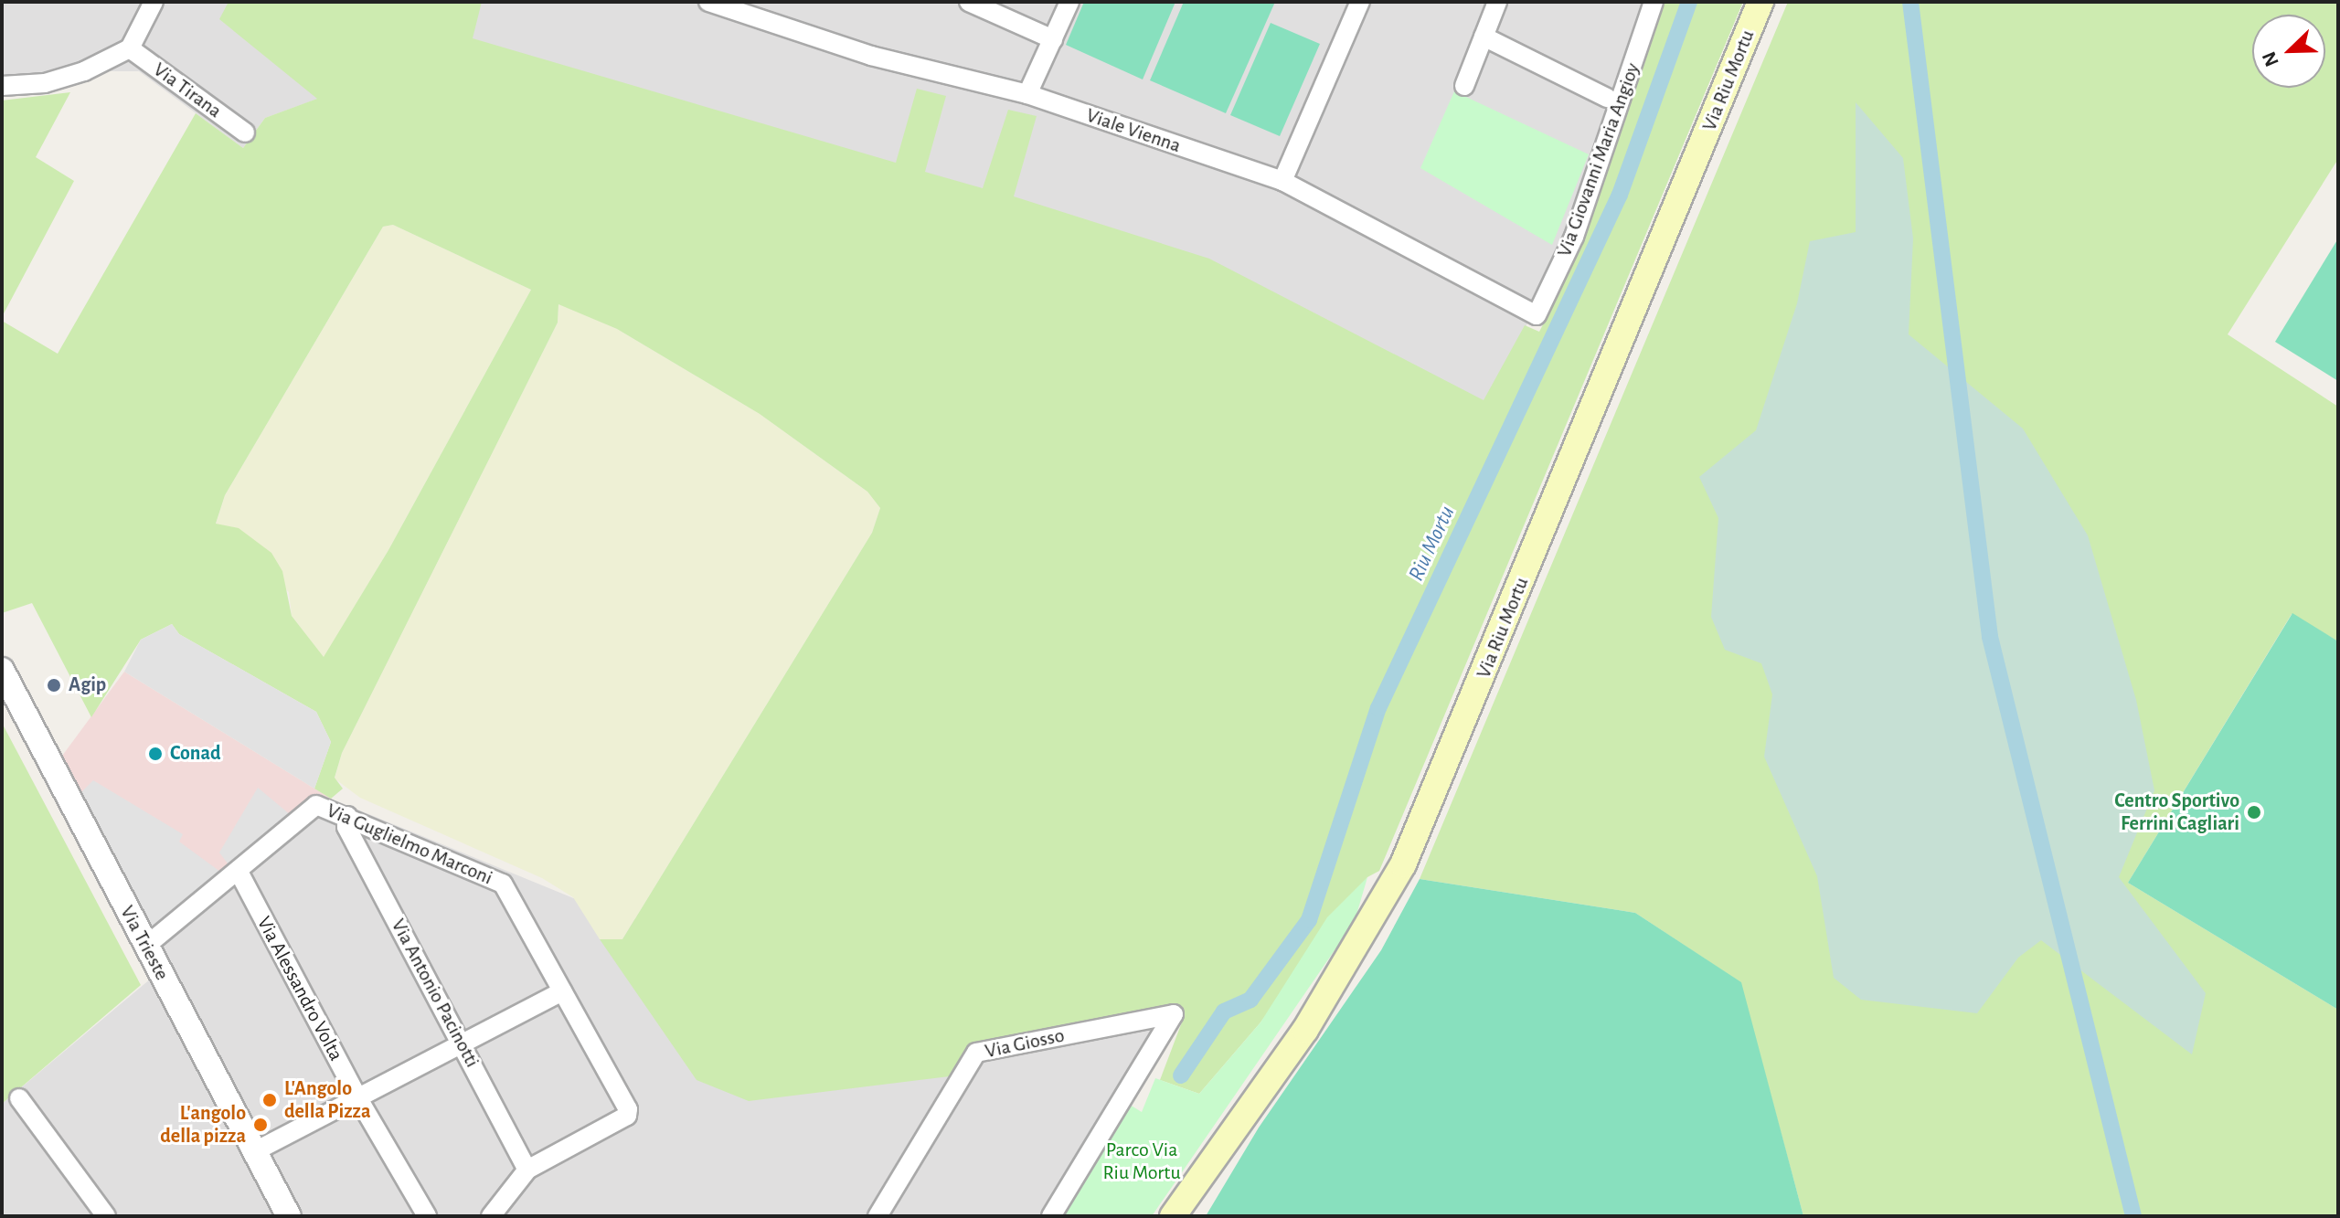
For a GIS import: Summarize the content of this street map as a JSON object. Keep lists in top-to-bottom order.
{
  "streets": {
    "main road": ["Via Riu Mortu"],
    "street": [
      "Via Tirana",
      "Viale Vienna",
      "Via Giovanni Maria Angioy",
      "Via Guglielmo Marconi",
      "Via Trieste",
      "Via Alessandro Volta",
      "Via Antonio Pacinotti",
      "Via Giosso"
    ]
  },
  "crossings": [
    ["Viale Vienna", "Via Giovanni Maria Angioy"],
    ["Via Guglielmo Marconi", "Via Trieste"],
    ["Via Guglielmo Marconi", "Via Alessandro Volta"],
    ["Via Guglielmo Marconi", "Via Antonio Pacinotti"]
  ],
  "water": ["Riu Mortu"],
  "parks": ["Parco Via Riu Mortu"],
  "places": [
    "Agip",
    "Conad",
    "Centro Sportivo Ferrini Cagliari",
    "L'Angolo della Pizza",
    "L'angolo della pizza"
  ],
  "north": "bottom left"
}
